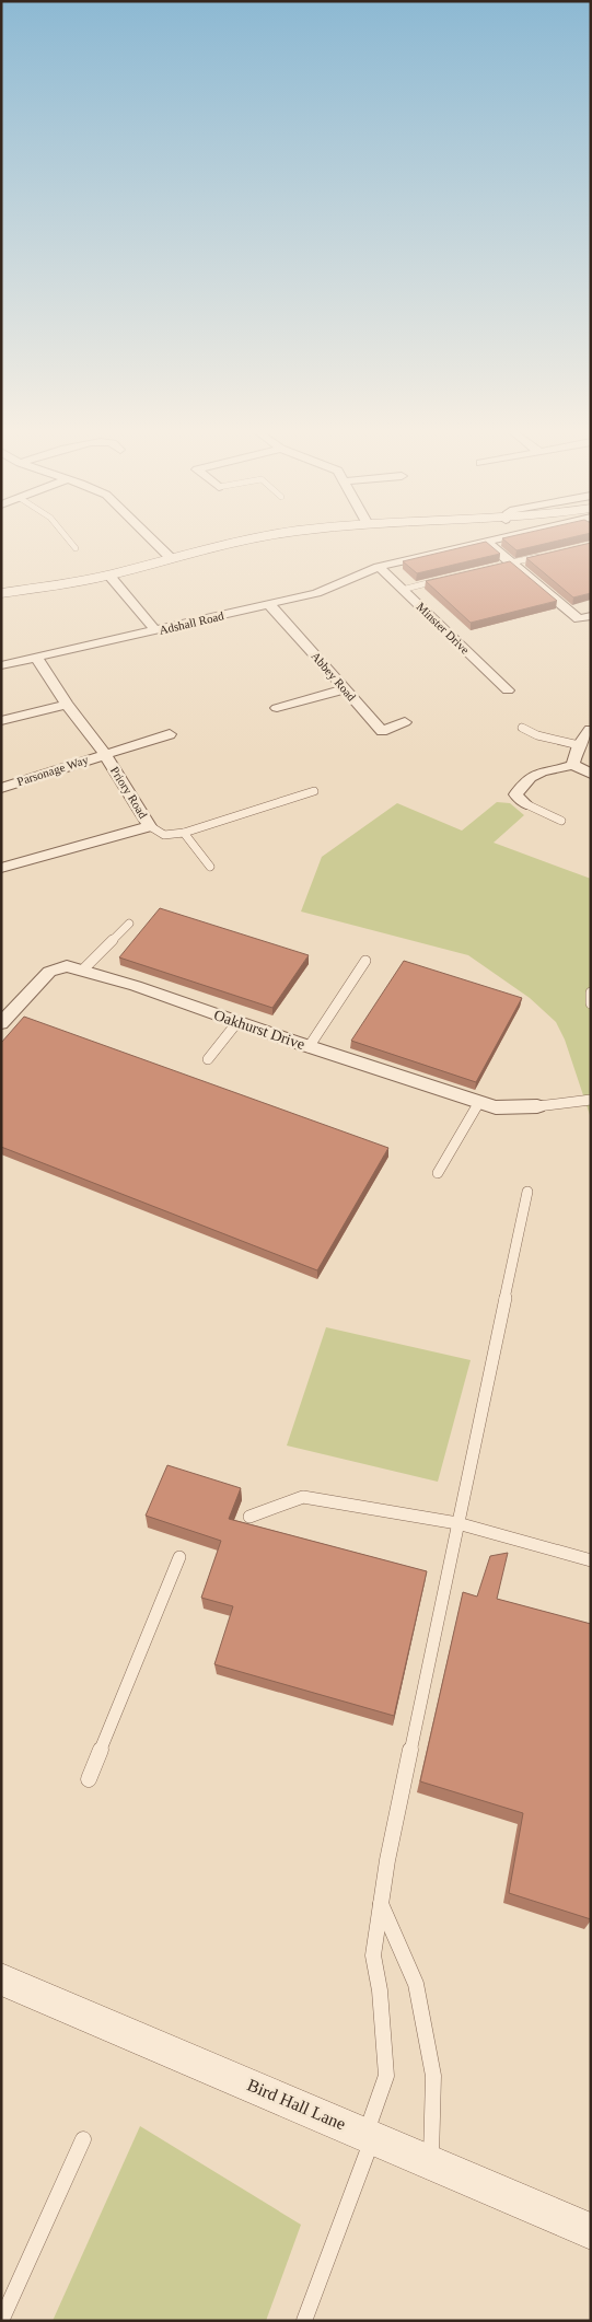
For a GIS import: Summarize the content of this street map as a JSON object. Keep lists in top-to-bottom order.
{
  "streets": {
    "street": [
      "Adshall Road",
      "Minster Drive",
      "Abbey Road",
      "Parsonage Way",
      "Priory Road",
      "Oakhurst Drive",
      "Bird Hall Lane"
    ]
  },
  "crossings": [
    ["Adshall Road", "Minster Drive"],
    ["Adshall Road", "Abbey Road"],
    ["Adshall Road", "Priory Road"],
    ["Parsonage Way", "Priory Road"]
  ]
}
